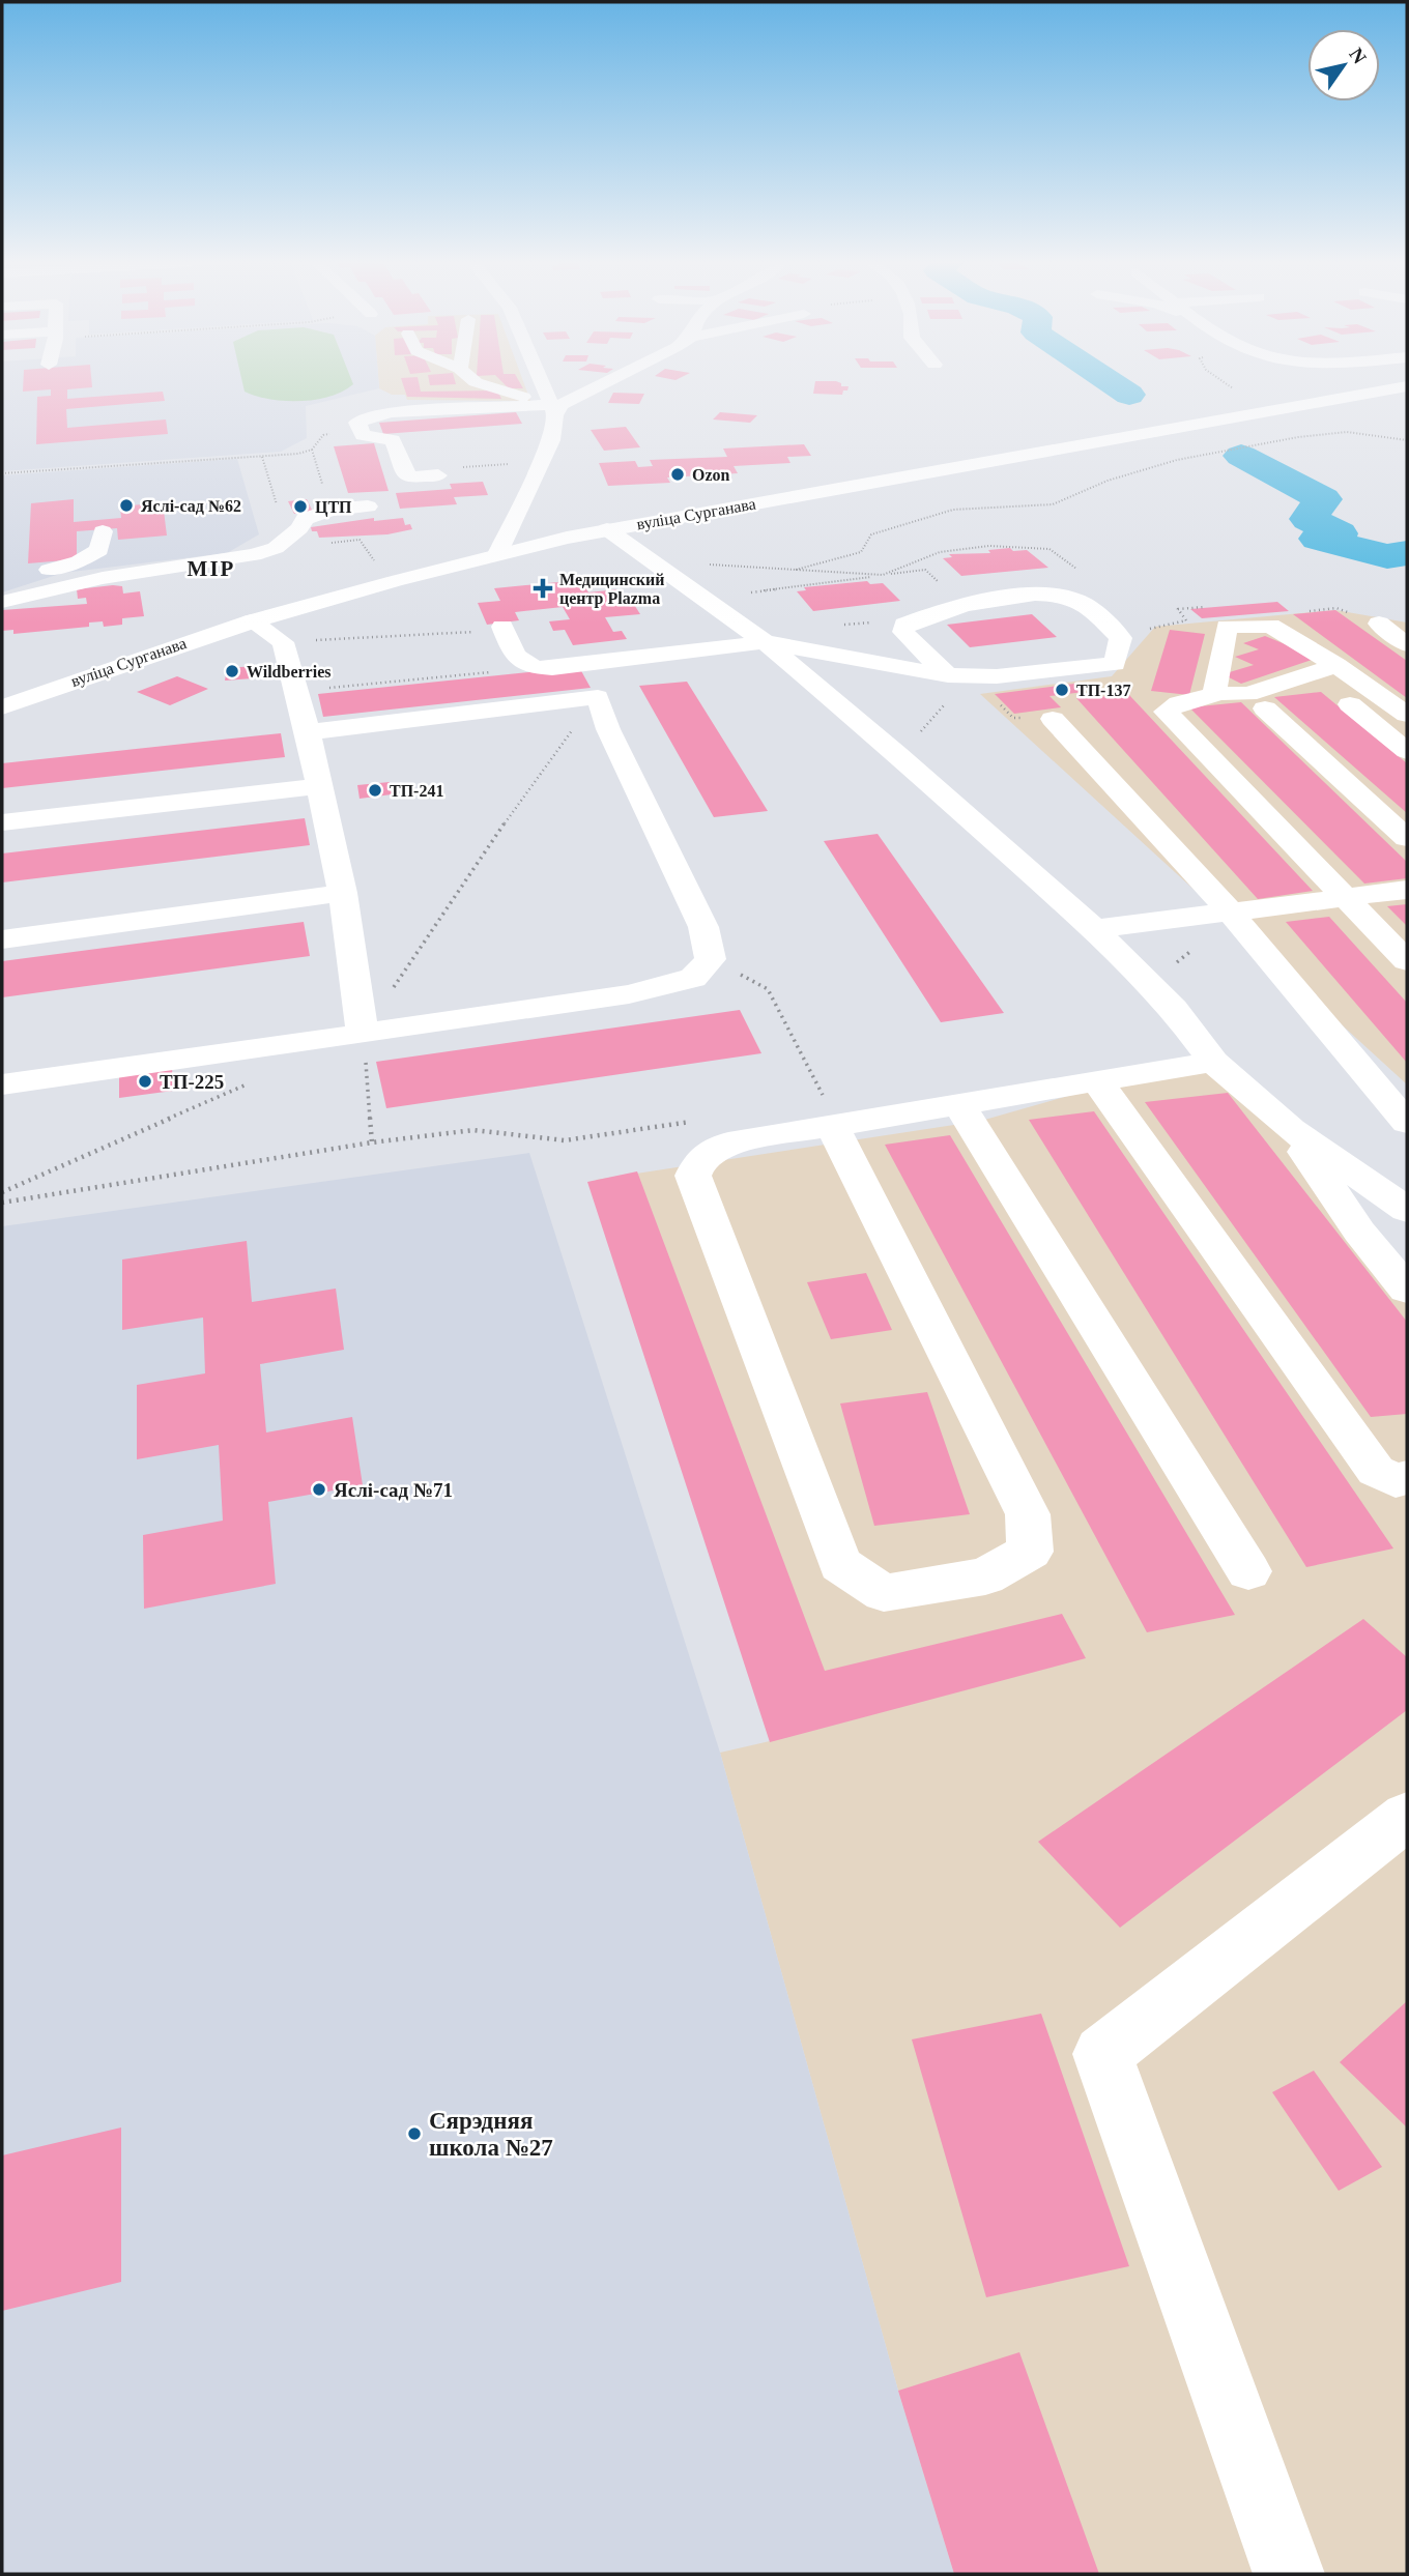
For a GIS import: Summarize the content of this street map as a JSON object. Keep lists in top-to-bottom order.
{
  "streets": {
    "street": ["вуліца Сурганава"]
  },
  "districts": ["МІР"],
  "places": {
    "other": [
      "Ozon",
      "Яслі-сад №62",
      "ЦТП",
      "Wildberries",
      "ТП-137",
      "ТП-241",
      "ТП-225",
      "Яслі-сад №71",
      "Сярэдняя школа №27"
    ],
    "health": ["Медицинский центр Plazma"]
  },
  "north": "top right"
}
